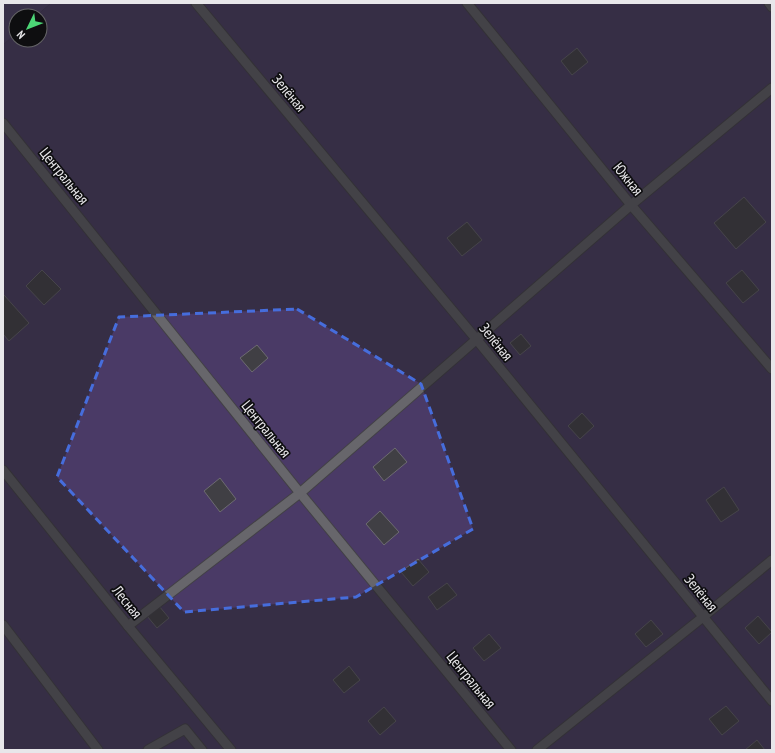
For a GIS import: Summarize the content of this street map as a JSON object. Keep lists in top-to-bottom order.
{
  "streets": {
    "lane": [
      "Зелёная",
      "Центральная",
      "Южная",
      "Лесная"
    ]
  },
  "north": "bottom left"
}
